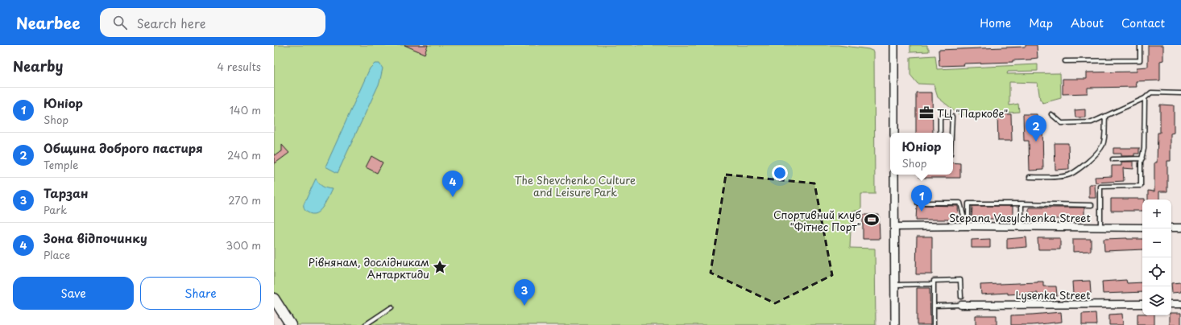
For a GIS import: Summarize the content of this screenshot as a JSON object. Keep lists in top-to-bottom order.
{
  "streets": {
    "street": ["Stepana Vasylchenka Street", "Lysenka Street"]
  },
  "parks": ["The Shevchenko Culture and Leisure Park"],
  "places": {
    "office": ["ТЦ \"Паркове\""],
    "sports": ["Спортивний клуб \"Фітнес Порт\""],
    "place": ["Рівнянам, дослідникам Антарктиди"]
  },
  "page": {
    "header": "Nearbee",
    "search": "Search here",
    "nav": [
      "Home",
      "Map",
      "About",
      "Contact"
    ],
    "heading": ["Nearby", "4 results"],
    "list": [
      {
        "mark": "1",
        "name": "Юніор",
        "note": "Shop",
        "value": "140 m"
      },
      {
        "mark": "2",
        "name": "Община доброго пастиря",
        "note": "Temple",
        "value": "240 m"
      },
      {
        "mark": "3",
        "name": "Тарзан",
        "note": "Park",
        "value": "270 m"
      },
      {
        "mark": "4",
        "name": "Зона відпочинку",
        "note": "Place",
        "value": "300 m"
      }
    ],
    "pins": [
      "2",
      "4",
      "1",
      "3"
    ],
    "popup": ["Юніор", "Shop"],
    "map_buttons": ["+", "−"],
    "buttons": ["Save", "Share"]
  }
}
